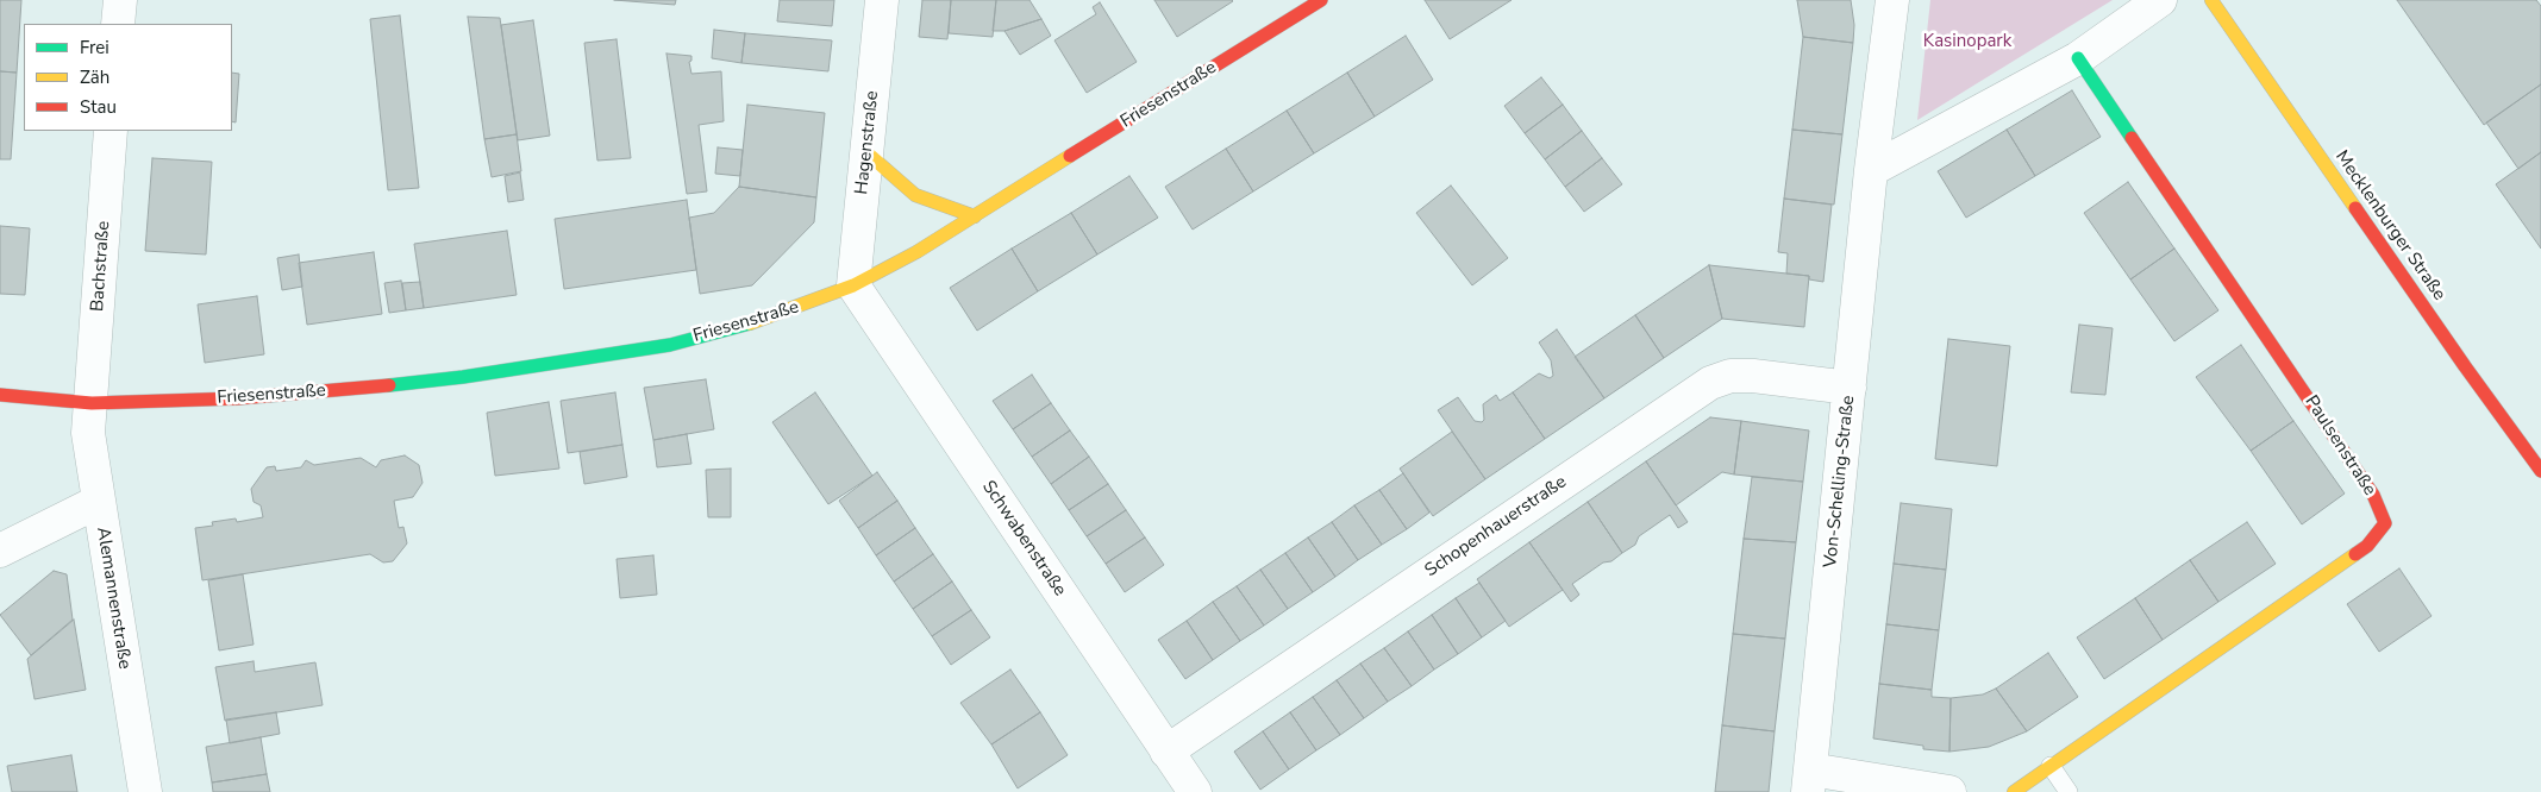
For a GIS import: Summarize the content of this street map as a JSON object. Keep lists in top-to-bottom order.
{
  "streets": {
    "street": [
      "Friesenstraße",
      "Hagenstraße",
      "Mecklenburger Straße",
      "Bachstraße",
      "Paulsenstraße",
      "Von-Schelling-Straße",
      "Schopenhauerstraße",
      "Schwabenstraße",
      "Alemannenstraße"
    ]
  },
  "crossings": [
    ["Friesenstraße", "Hagenstraße"],
    ["Friesenstraße", "Bachstraße"],
    ["Friesenstraße", "Schwabenstraße"],
    ["Friesenstraße", "Alemannenstraße"],
    ["Hagenstraße", "Schwabenstraße"],
    ["Bachstraße", "Alemannenstraße"],
    ["Von-Schelling-Straße", "Schopenhauerstraße"],
    ["Schopenhauerstraße", "Schwabenstraße"]
  ],
  "parks": ["Kasinopark"],
  "legend": ["Frei", "Zäh", "Stau"]
}
